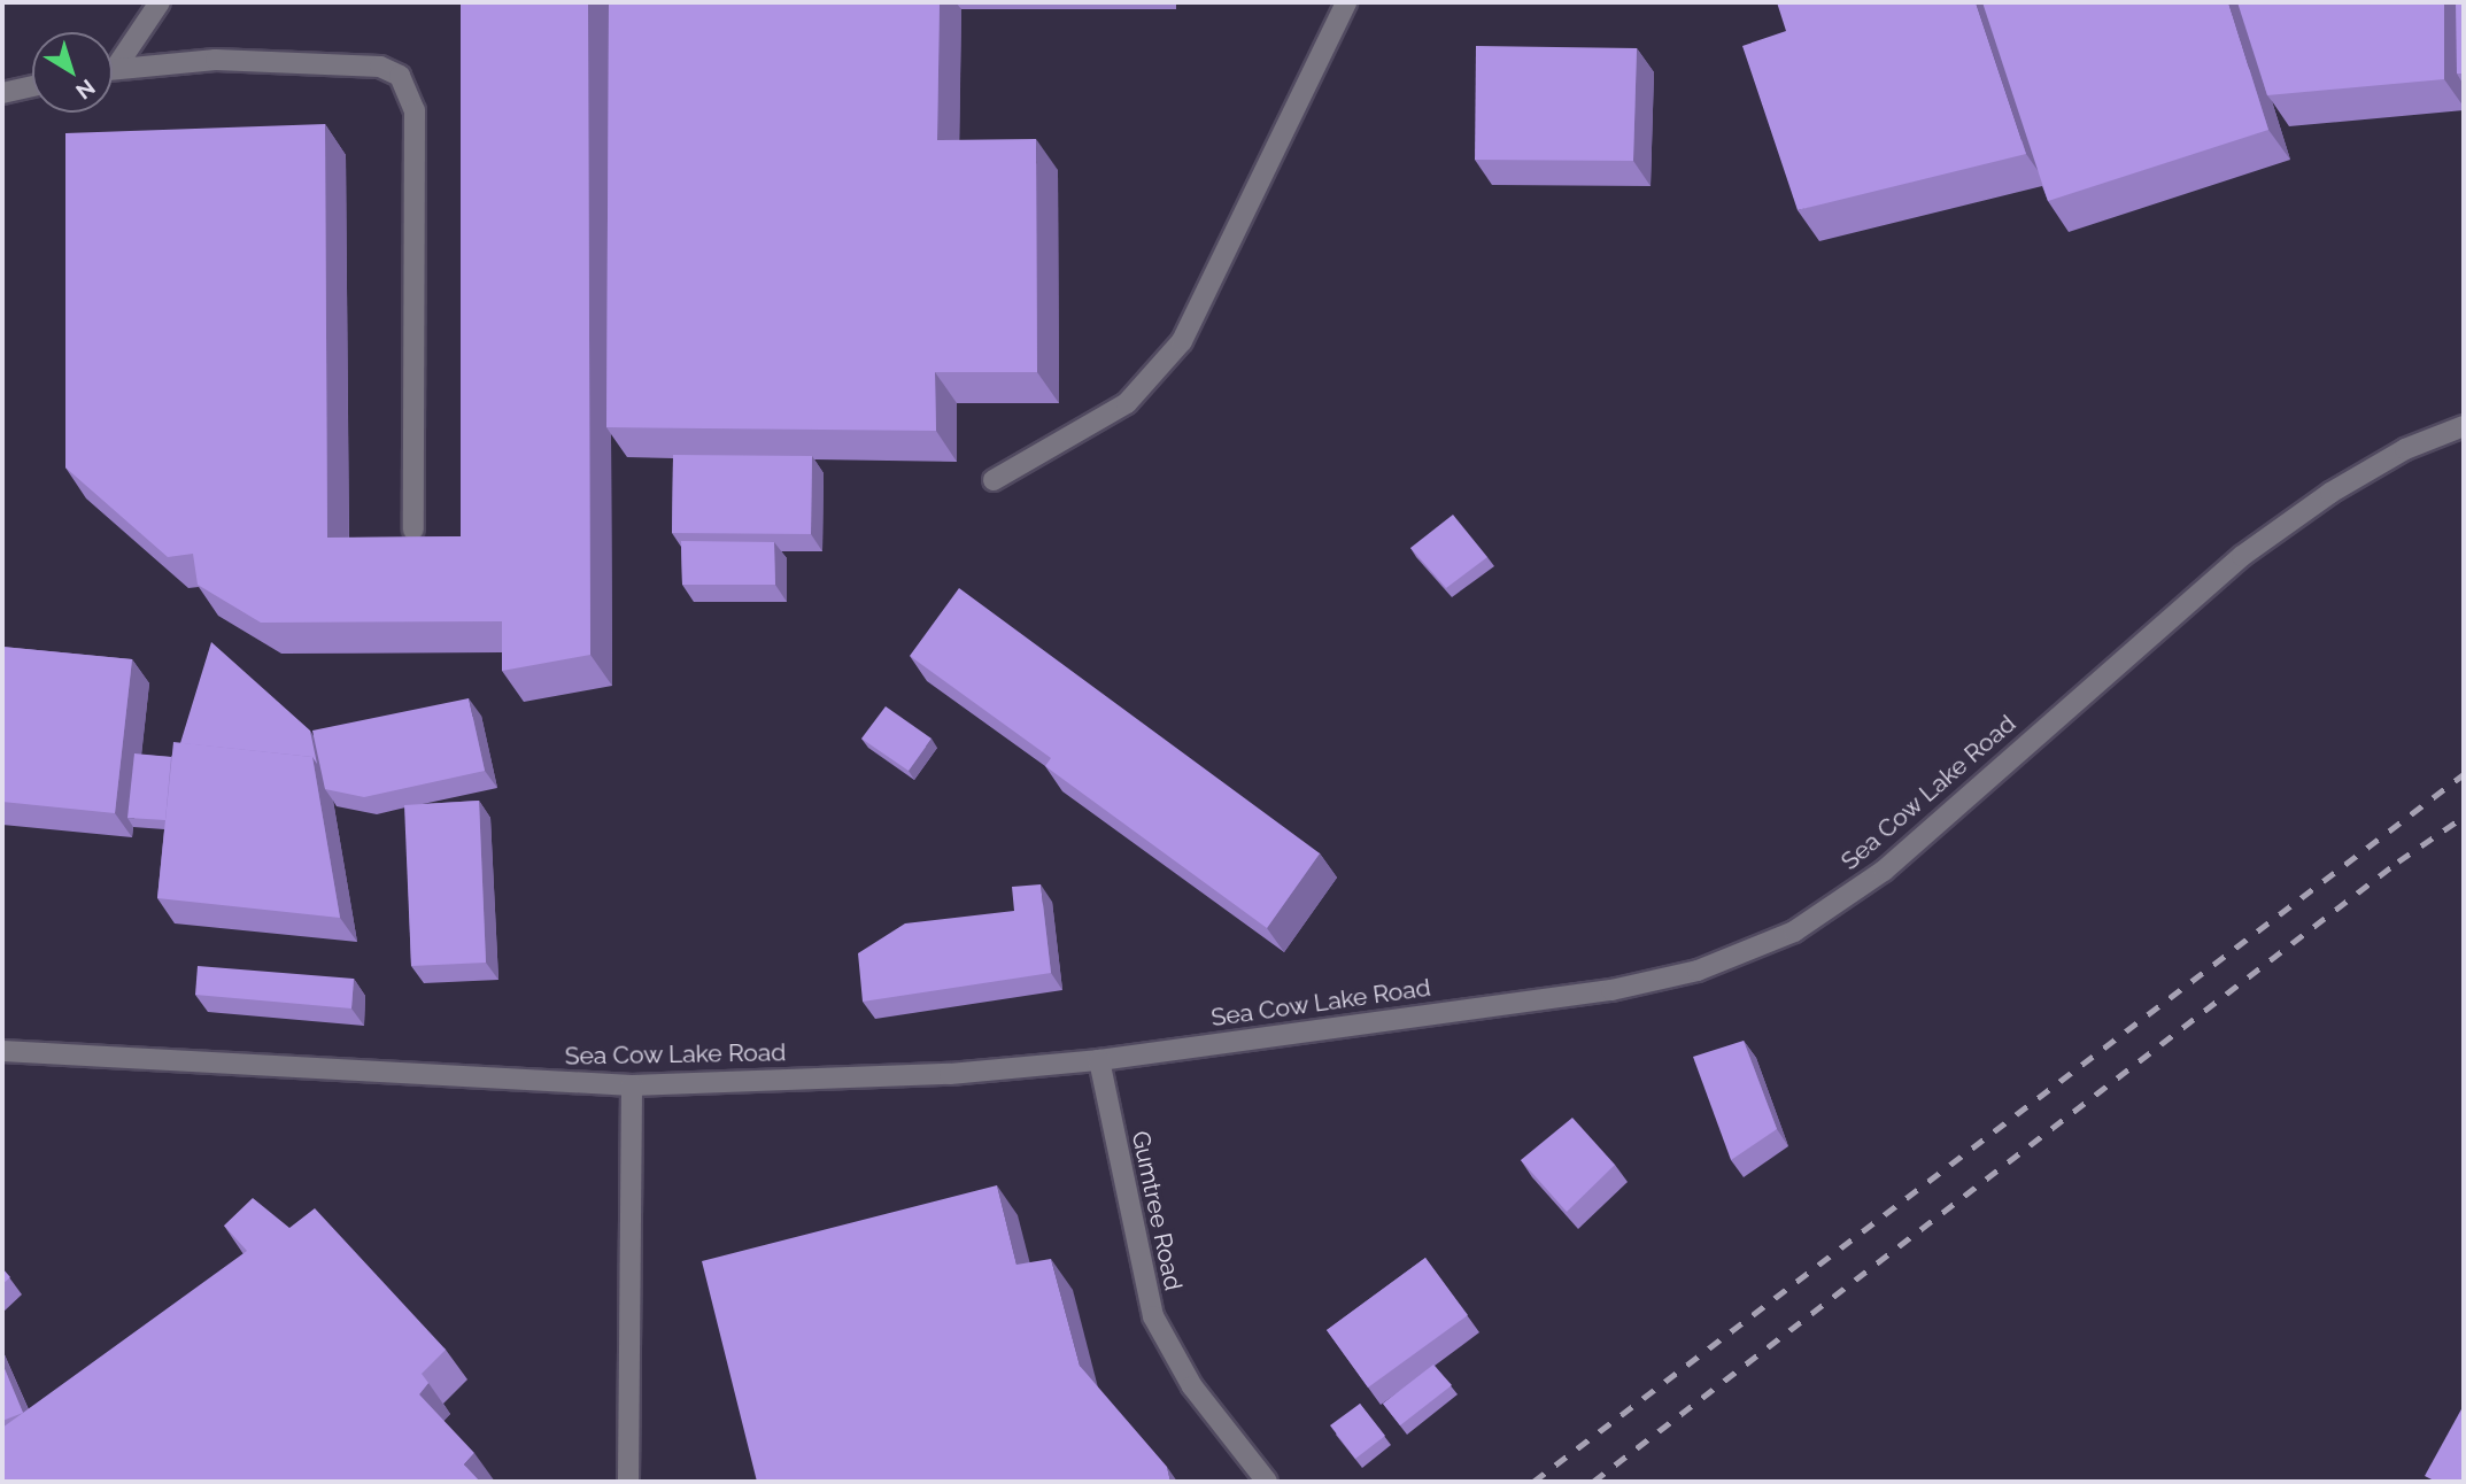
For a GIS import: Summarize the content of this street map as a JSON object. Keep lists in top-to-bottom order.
{
  "streets": {
    "street": ["Sea Cow Lake Road", "Gumtree Road"]
  },
  "crossings": [
    ["Sea Cow Lake Road", "Gumtree Road"]
  ],
  "north": "bottom right"
}
